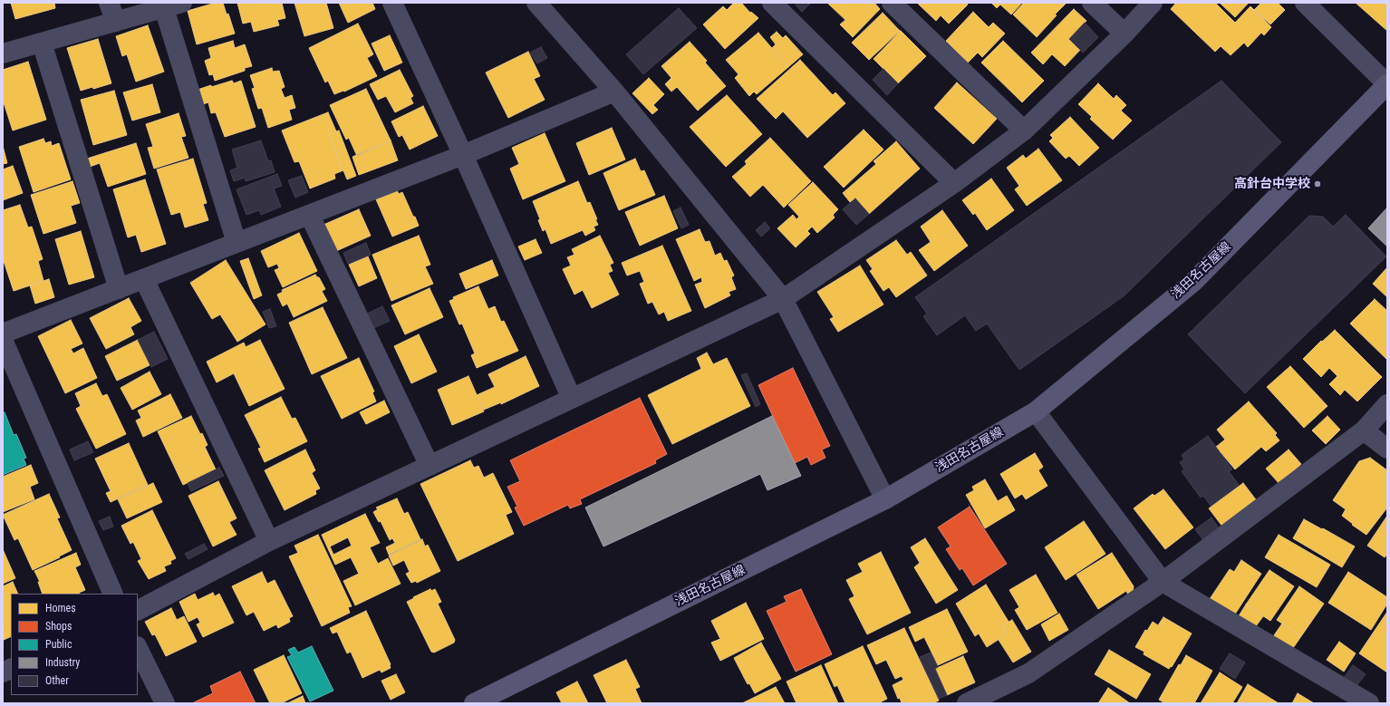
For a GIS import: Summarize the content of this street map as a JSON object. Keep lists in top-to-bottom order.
{
  "streets": {
    "main road": ["浅田名古屋線"]
  },
  "places": ["高針台中学校"],
  "legend": [
    "Homes",
    "Shops",
    "Public",
    "Industry",
    "Other"
  ]
}
